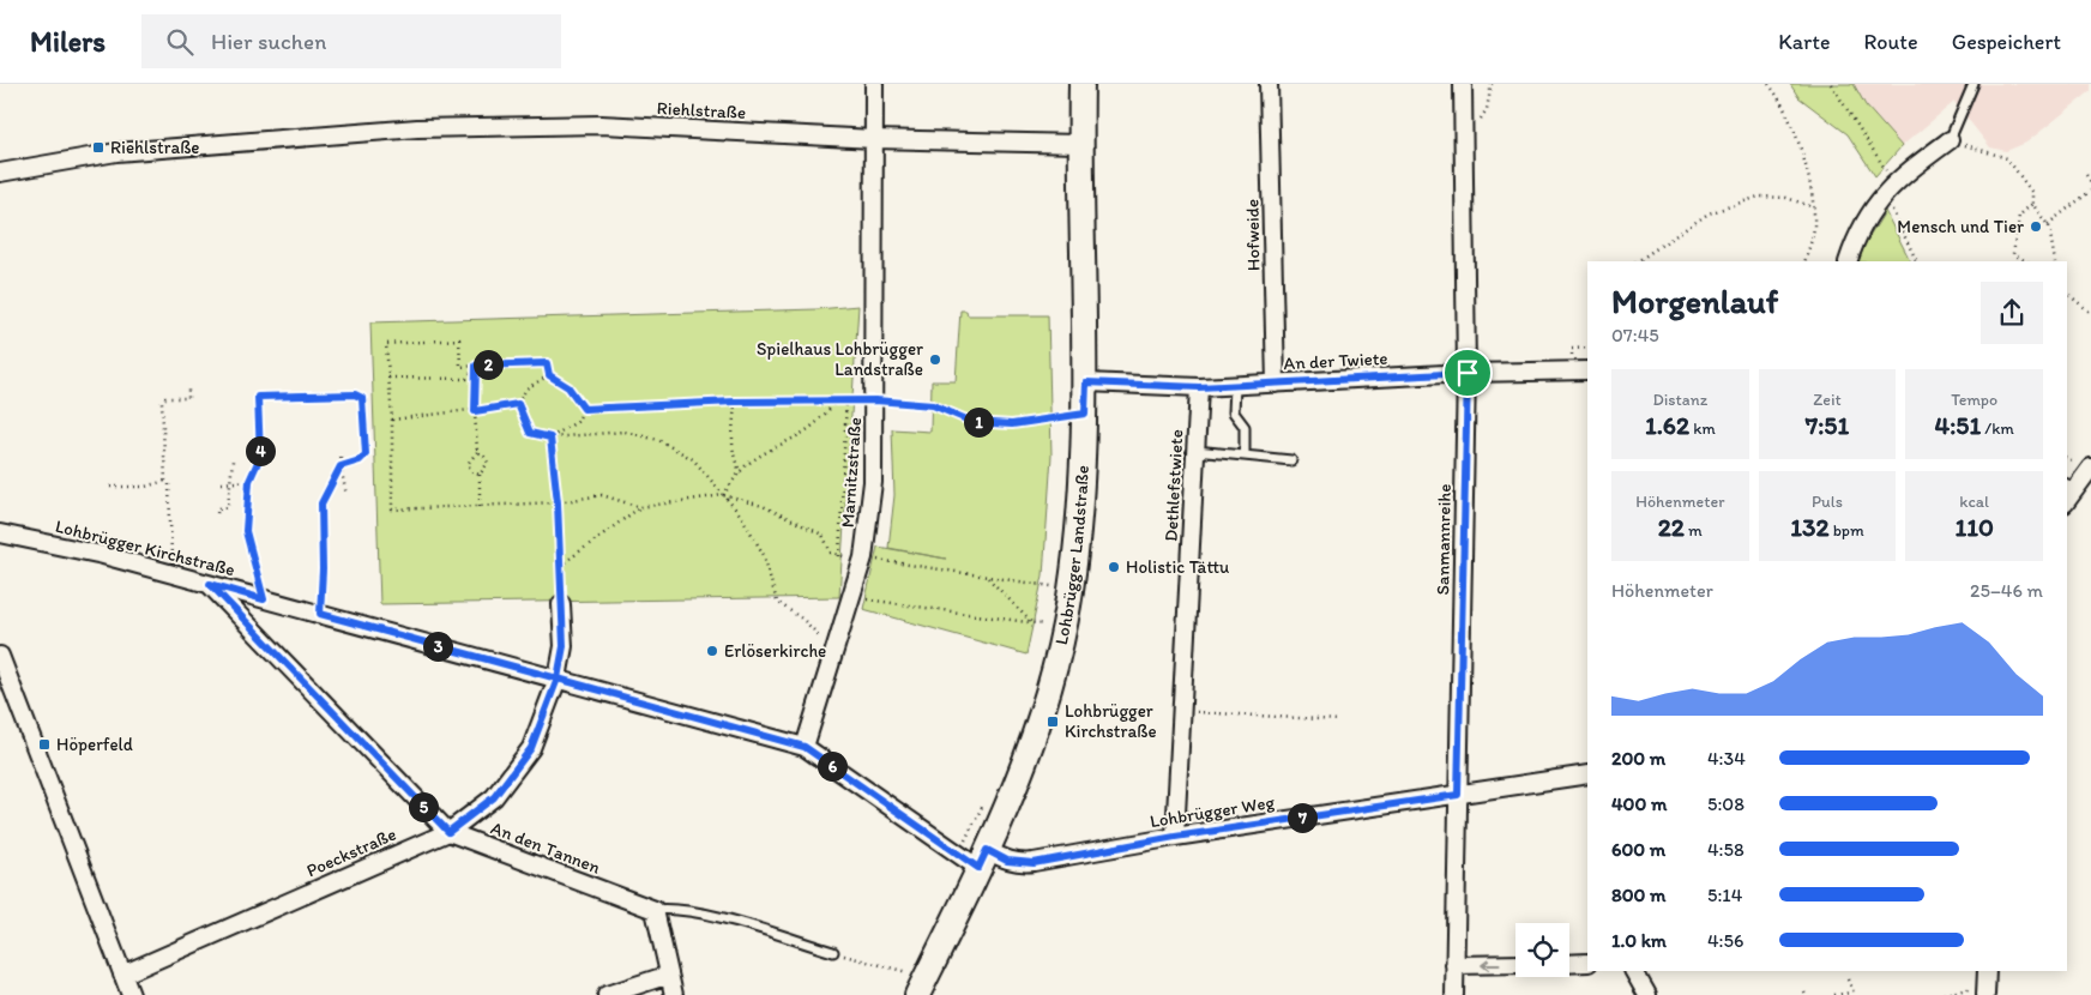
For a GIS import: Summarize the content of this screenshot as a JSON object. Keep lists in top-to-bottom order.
{
  "streets": {
    "street": [
      "Riehlstraße",
      "Hofweide",
      "An der Twiete",
      "Marnitzstraße",
      "Dethlefstwiete",
      "Sanmannreihe",
      "Lohbrügger Kirchstraße",
      "Lohbrügger Landstraße",
      "Lohbrügger Weg",
      "An den Tannen",
      "Poeckstraße"
    ]
  },
  "crossings": [
    ["Riehlstraße", "Marnitzstraße"],
    ["Riehlstraße", "Lohbrügger Landstraße"],
    ["Hofweide", "An der Twiete"],
    ["An der Twiete", "Dethlefstwiete"],
    ["An der Twiete", "Sanmannreihe"],
    ["An der Twiete", "Lohbrügger Landstraße"],
    ["Marnitzstraße", "Lohbrügger Kirchstraße"],
    ["Dethlefstwiete", "Lohbrügger Weg"],
    ["Sanmannreihe", "Lohbrügger Weg"],
    ["Lohbrügger Kirchstraße", "Lohbrügger Landstraße"],
    ["Lohbrügger Kirchstraße", "Lohbrügger Weg"],
    ["Lohbrügger Kirchstraße", "An den Tannen"],
    ["Lohbrügger Kirchstraße", "Poeckstraße"],
    ["Lohbrügger Landstraße", "Lohbrügger Weg"],
    ["An den Tannen", "Poeckstraße"]
  ],
  "places": {
    "transit": ["Riehlstraße", "Lohbrügger Kirchstraße", "Höperfeld"],
    "other": [
      "Mensch und Tier",
      "Spielhaus Lohbrügger Landstraße",
      "Holistic Tättu",
      "Erlöserkirche"
    ]
  },
  "page": {
    "header": "Milers",
    "search": "Hier suchen",
    "nav": ["Karte", "Route", "Gespeichert"],
    "heading": ["Morgenlauf", "07:45"],
    "pins": [
      "2",
      "1",
      "4",
      "3",
      "6",
      "5",
      "7"
    ],
    "stats": [
      ["Distanz", "1.62 km"],
      ["Zeit", "7:51"],
      ["Tempo", "4:51 /km"],
      ["Höhenmeter", "22 m"],
      ["Puls", "132 bpm"],
      ["kcal", "110"]
    ],
    "chart": ["Höhenmeter", "25–46 m"],
    "list": [
      {
        "name": "200 m",
        "note": "4:34"
      },
      {
        "name": "400 m",
        "note": "5:08"
      },
      {
        "name": "600 m",
        "note": "4:58"
      },
      {
        "name": "800 m",
        "note": "5:14"
      },
      {
        "name": "1.0 km",
        "note": "4:56"
      }
    ]
  }
}
